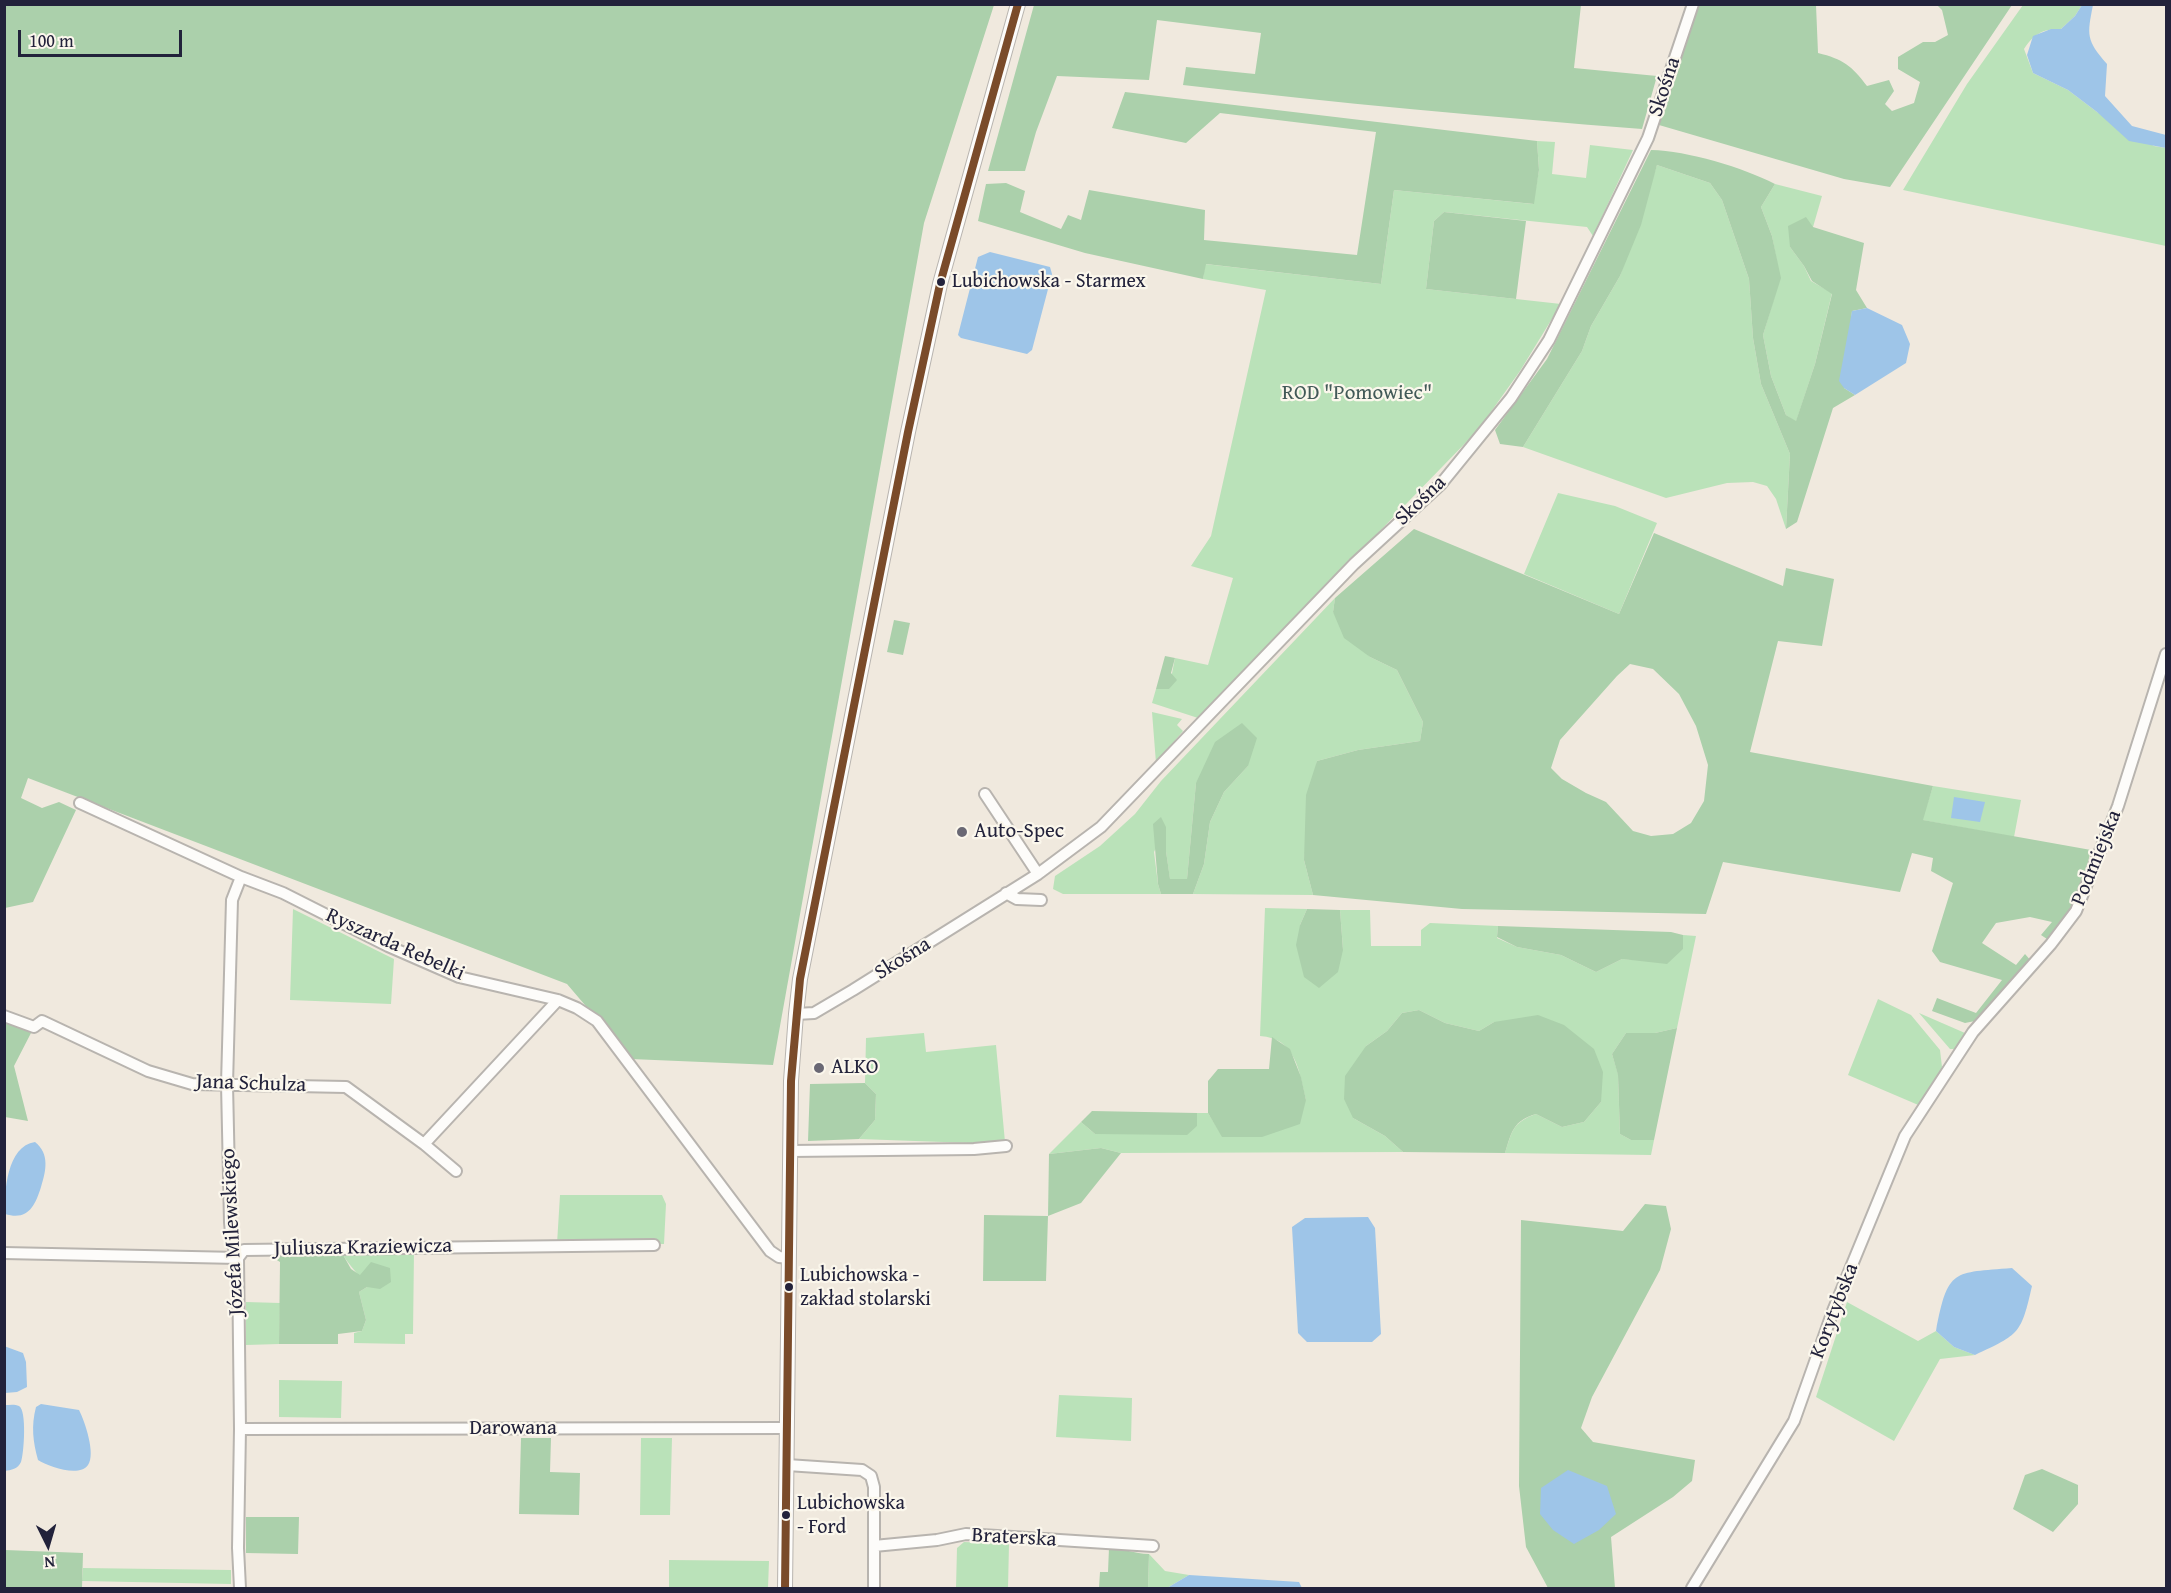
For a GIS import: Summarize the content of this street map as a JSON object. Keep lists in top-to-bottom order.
{
  "streets": {
    "street": [
      "Skośna",
      "Podmiejska",
      "Ryszarda Rebelki",
      "Jana Schulza",
      "Józefa Milewskiego",
      "Juliusza Kraziewicza",
      "Korytybska",
      "Darowana",
      "Braterska"
    ]
  },
  "crossings": [
    ["Podmiejska", "Korytybska"],
    ["Ryszarda Rebelki", "Józefa Milewskiego"],
    ["Jana Schulza", "Józefa Milewskiego"],
    ["Józefa Milewskiego", "Juliusza Kraziewicza"],
    ["Józefa Milewskiego", "Darowana"]
  ],
  "parks": ["ROD \"Pomowiec\""],
  "places": [
    "Lubichowska - Starmex",
    "Auto-Spec",
    "ALKO",
    "Lubichowska - zakład stolarski",
    "Lubichowska - Ford"
  ],
  "scale_bar": "100 m",
  "north": "bottom"
}
